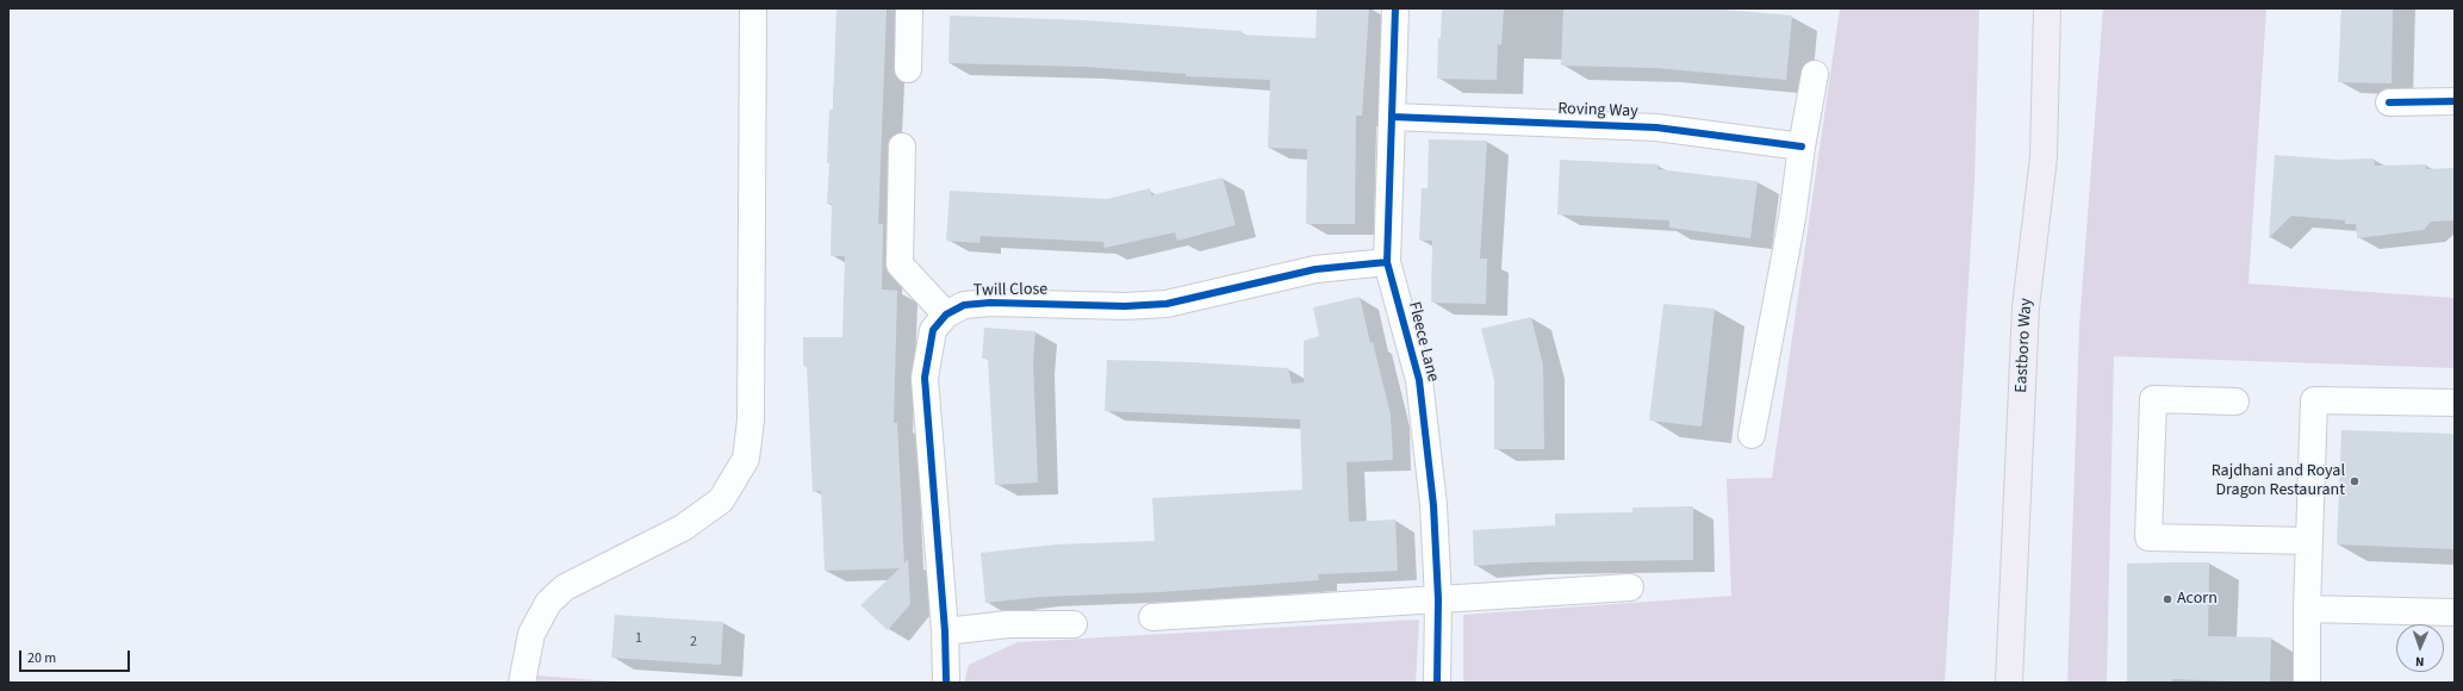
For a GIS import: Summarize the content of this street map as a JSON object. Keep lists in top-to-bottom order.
{
  "streets": {
    "main road": ["Eastboro Way"],
    "street": ["Roving Way", "Twill Close", "Fleece Lane"]
  },
  "crossings": [
    ["Roving Way", "Fleece Lane"],
    ["Twill Close", "Fleece Lane"]
  ],
  "places": ["Rajdhani and Royal Dragon Restaurant", "Acorn"],
  "house_numbers": ["1", "2"],
  "scale_bar": "20 m",
  "north": "bottom"
}
